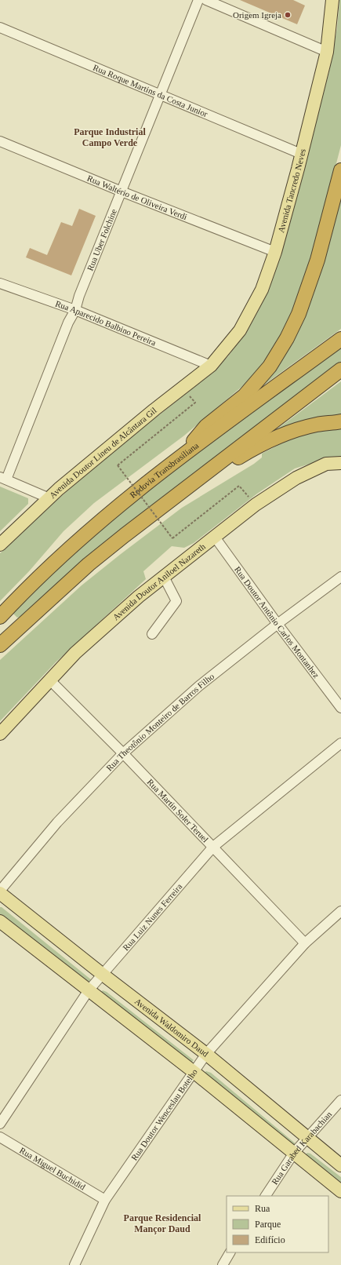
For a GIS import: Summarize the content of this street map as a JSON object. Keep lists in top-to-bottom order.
{
  "streets": {
    "highway": ["Rodovia Transbrasiliana"],
    "main road": [
      "Avenida Tancredo Neves",
      "Avenida Doutor Lineu de Alcântara Gil",
      "Avenida Doutor Aniloel Nazareth",
      "Avenida Waldomiro Daud"
    ],
    "street": [
      "Rua Roque Martins da Costa Junior",
      "Rua Waltério de Oliveira Verdi",
      "Rua Uber Folchine",
      "Rua Aparecido Balbino Pereira",
      "Rua Doutor Antônio Carlos Montanhez",
      "Rua Theotônio Monteiro de Barros Filho",
      "Rua Martin Soler Teruel",
      "Rua Luiz Nunes Ferreira",
      "Rua Doutor Wenceslau Botelho",
      "Rua Garabed Karabachian",
      "Rua Miguel Buchidid"
    ]
  },
  "crossings": [
    ["Rua Roque Martins da Costa Junior", "Avenida Tancredo Neves"],
    ["Rua Roque Martins da Costa Junior", "Rua Uber Folchine"],
    ["Avenida Tancredo Neves", "Rua Waltério de Oliveira Verdi"],
    ["Avenida Tancredo Neves", "Rua Aparecido Balbino Pereira"],
    ["Avenida Tancredo Neves", "Avenida Doutor Lineu de Alcântara Gil"],
    ["Rua Waltério de Oliveira Verdi", "Rua Uber Folchine"],
    ["Rua Uber Folchine", "Rua Aparecido Balbino Pereira"],
    ["Rua Aparecido Balbino Pereira", "Avenida Doutor Lineu de Alcântara Gil"],
    ["Avenida Doutor Aniloel Nazareth", "Rua Doutor Antônio Carlos Montanhez"],
    ["Avenida Doutor Aniloel Nazareth", "Rua Martin Soler Teruel"],
    ["Rua Doutor Antônio Carlos Montanhez", "Rua Theotônio Monteiro de Barros Filho"],
    ["Rua Theotônio Monteiro de Barros Filho", "Rua Martin Soler Teruel"],
    ["Rua Theotônio Monteiro de Barros Filho", "Avenida Waldomiro Daud"],
    ["Rua Martin Soler Teruel", "Rua Luiz Nunes Ferreira"],
    ["Rua Martin Soler Teruel", "Rua Doutor Wenceslau Botelho"],
    ["Rua Luiz Nunes Ferreira", "Avenida Waldomiro Daud"],
    ["Avenida Waldomiro Daud", "Rua Doutor Wenceslau Botelho"],
    ["Avenida Waldomiro Daud", "Rua Garabed Karabachian"],
    ["Rua Doutor Wenceslau Botelho", "Rua Miguel Buchidid"]
  ],
  "districts": ["Parque Industrial Campo Verde", "Parque Residencial Mançor Daud"],
  "places": ["Origem Igreja"],
  "legend": ["Rua", "Parque", "Edifício"]
}
